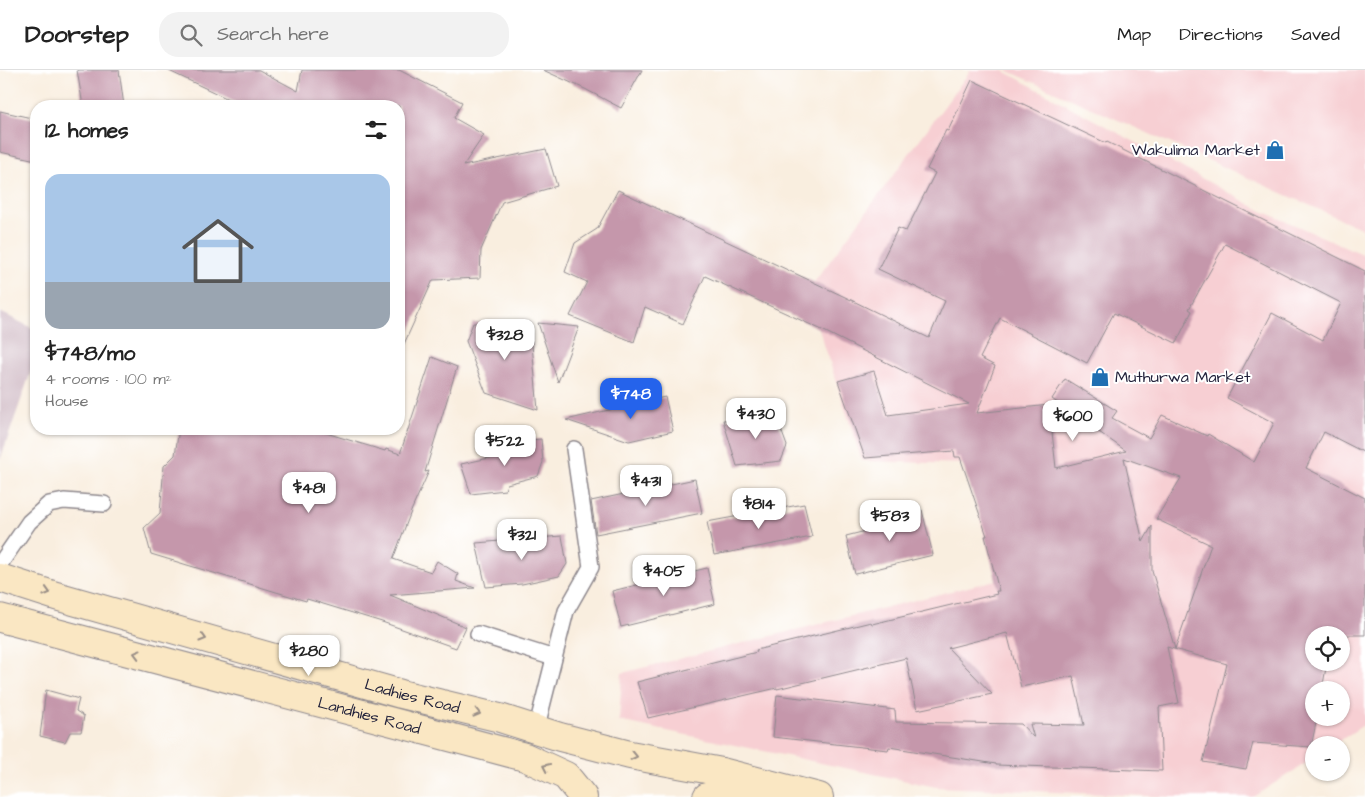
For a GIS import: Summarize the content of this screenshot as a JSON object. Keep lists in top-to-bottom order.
{
  "streets": {
    "main road": ["Ladhies Road", "Landhies Road"]
  },
  "one_way": ["Ladhies Road", "Landhies Road"],
  "places": {
    "shop": ["Wakulima Market", "Muthurwa Market"]
  },
  "page": {
    "header": "Doorstep",
    "search": "Search here",
    "nav": ["Map", "Directions", "Saved"],
    "heading": "12 homes",
    "list": [
      {
        "name": "$748/mo",
        "note": "4 rooms · 100 m² · House"
      }
    ],
    "price": [
      "$328",
      "$748",
      "$430",
      "$600",
      "$522",
      "$431",
      "$481",
      "$814",
      "$583",
      "$321",
      "$405",
      "$280"
    ],
    "map_buttons": ["+", "−"]
  }
}
